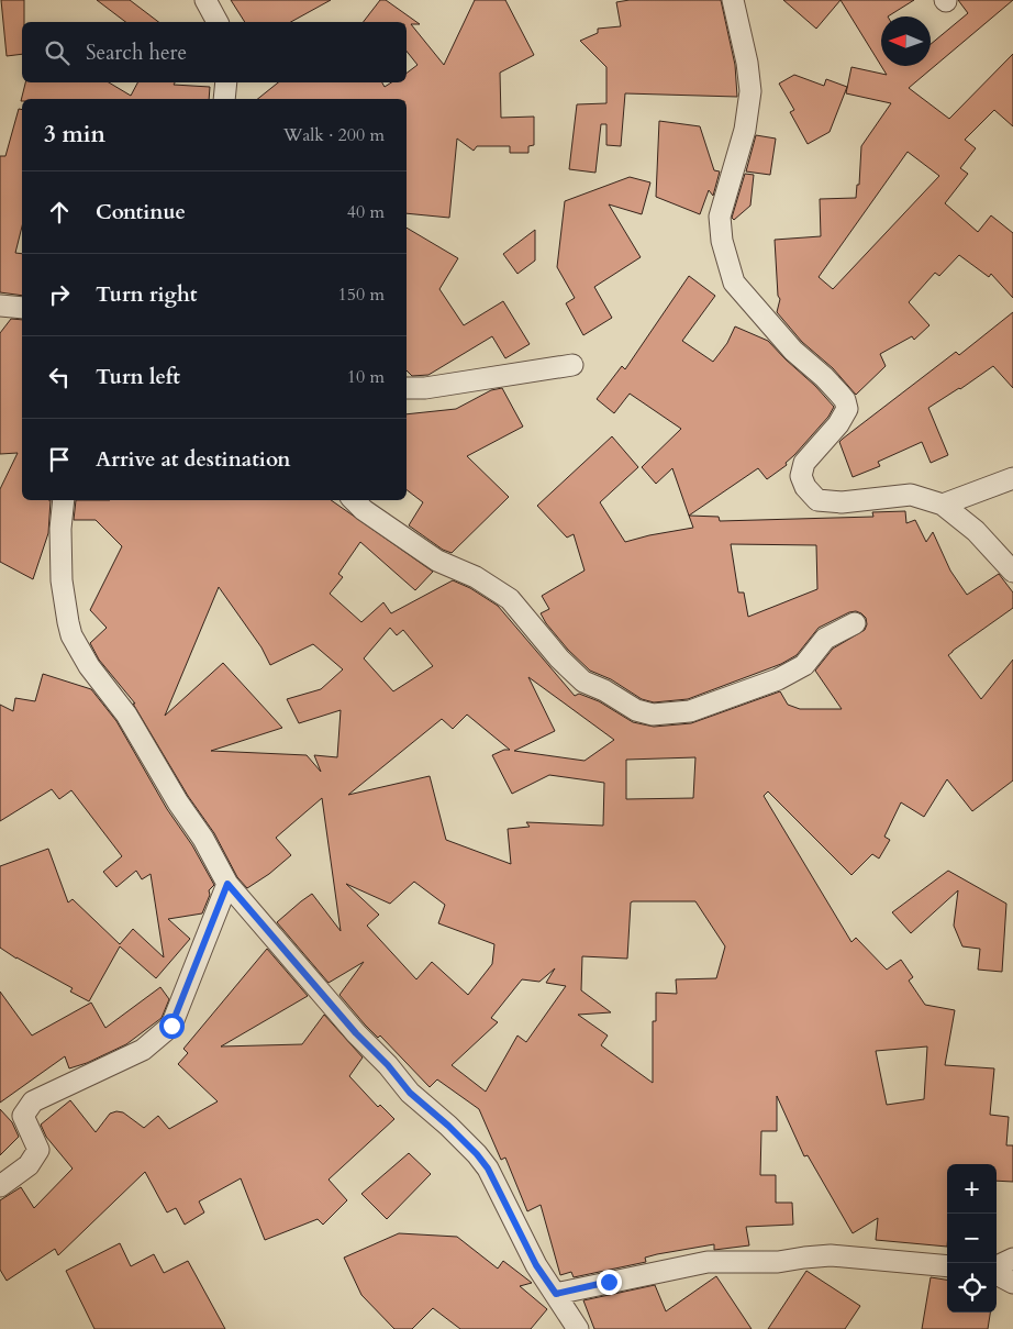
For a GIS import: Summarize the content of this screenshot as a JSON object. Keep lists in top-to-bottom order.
{
  "north": "left",
  "page": {
    "search": "Search here",
    "heading": ["3 min", "Walk · 200 m"],
    "list": [
      ["Continue", "40 m"],
      ["Turn right", "150 m"],
      ["Turn left", "10 m"],
      "Arrive at destination"
    ],
    "map_buttons": ["+", "−"]
  }
}
